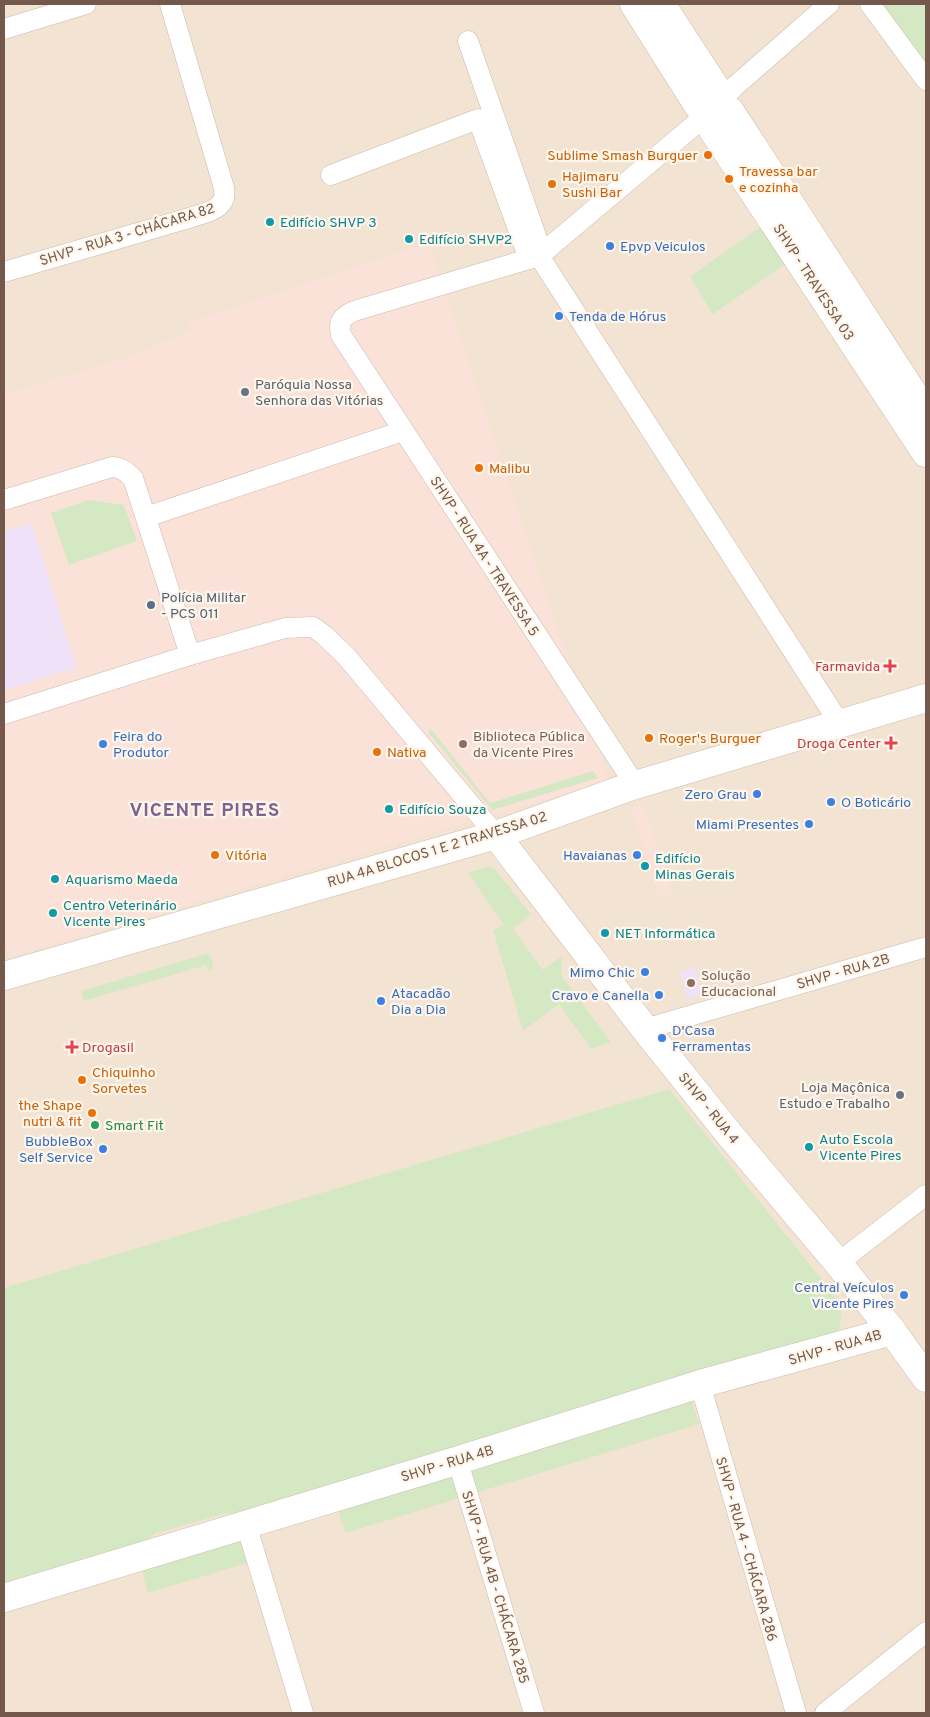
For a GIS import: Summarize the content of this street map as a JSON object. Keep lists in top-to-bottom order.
{
  "streets": {
    "street": [
      "SHVP - RUA 3 - CHÁCARA 82",
      "SHVP - TRAVESSA 03",
      "SHVP - RUA 4A - TRAVESSA 5",
      "RUA 4A BLOCOS 1 E 2 TRAVESSA 02",
      "SHVP - RUA 2B",
      "SHVP - RUA 4",
      "SHVP - RUA 4B",
      "SHVP - RUA 4 - CHÁCARA 286",
      "SHVP - RUA 4B - CHÁCARA 285"
    ]
  },
  "crossings": [
    ["SHVP - RUA 4A - TRAVESSA 5", "RUA 4A BLOCOS 1 E 2 TRAVESSA 02"],
    ["RUA 4A BLOCOS 1 E 2 TRAVESSA 02", "SHVP - RUA 4"],
    ["SHVP - RUA 2B", "SHVP - RUA 4"],
    ["SHVP - RUA 4", "SHVP - RUA 4B"],
    ["SHVP - RUA 4B", "SHVP - RUA 4 - CHÁCARA 286"],
    ["SHVP - RUA 4B", "SHVP - RUA 4B - CHÁCARA 285"]
  ],
  "districts": ["VICENTE PIRES"],
  "places": {
    "other": [
      "Sublime Smash Burguer",
      "Travessa bar e cozinha",
      "Hajimaru Sushi Bar",
      "Edifício SHVP 3",
      "Edifício SHVP2",
      "Epvp Veiculos",
      "Tenda de Hórus",
      "Paróquia Nossa Senhora das Vitórias",
      "Malibu",
      "Polícia Militar - PCS 011",
      "Roger's Burguer",
      "Feira do Produtor",
      "Biblioteca Pública da Vicente Pires",
      "Nativa",
      "Zero Grau",
      "O Boticário",
      "Edifício Souza",
      "Miami Presentes",
      "Vitória",
      "Havaianas",
      "Edifício Minas Gerais",
      "Aquarismo Maeda",
      "Centro Veterinário Vicente Pires",
      "NET Informática",
      "Mimo Chic",
      "Solução Educacional",
      "Cravo e Canella",
      "Atacadão Dia a Dia",
      "D'Casa Ferramentas",
      "Chiquinho Sorvetes",
      "Loja Maçônica Estudo e Trabalho",
      "the Shape nutri & fit",
      "Smart Fit",
      "Auto Escola Vicente Pires",
      "BubbleBox Self Service",
      "Central Veículos Vicente Pires"
    ],
    "health": ["Farmavida", "Droga Center", "Drogasil"]
  }
}
